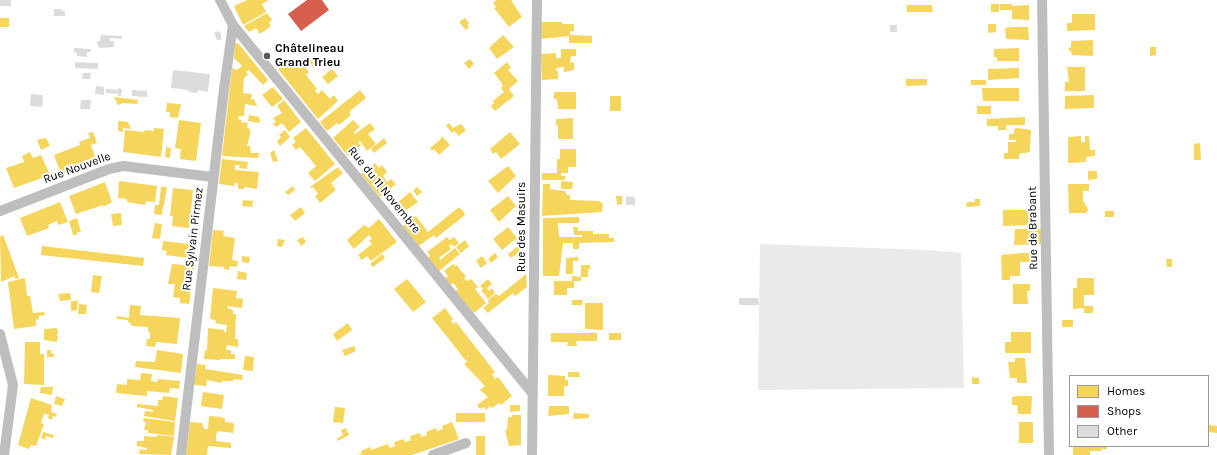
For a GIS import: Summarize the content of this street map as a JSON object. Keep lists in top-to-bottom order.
{
  "streets": {
    "street": [
      "Rue Nouvelle",
      "Rue du 11 Novembre",
      "Rue des Masuirs",
      "Rue de Brabant",
      "Rue Sylvain Pirmez"
    ]
  },
  "crossings": [
    ["Rue Nouvelle", "Rue Sylvain Pirmez"],
    ["Rue du 11 Novembre", "Rue des Masuirs"],
    ["Rue du 11 Novembre", "Rue Sylvain Pirmez"]
  ],
  "places": ["Châtelineau Grand Trieu"],
  "legend": ["Homes", "Shops", "Other"]
}
